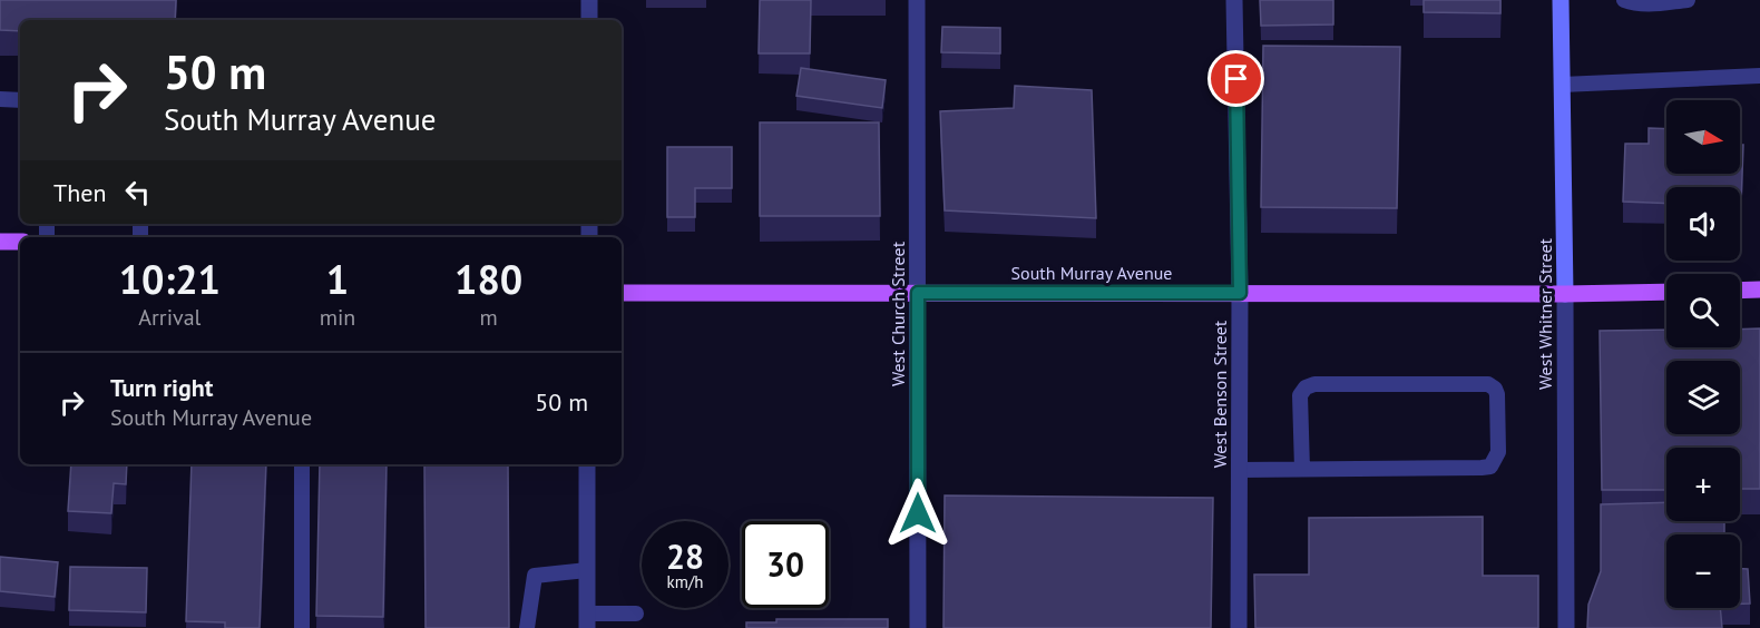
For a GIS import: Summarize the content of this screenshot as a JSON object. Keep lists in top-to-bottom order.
{
  "streets": {
    "main road": ["South Murray Avenue", "West Whitner Street"],
    "street": ["West Church Street", "West Benson Street"]
  },
  "crossings": [
    ["South Murray Avenue", "West Church Street"],
    ["South Murray Avenue", "West Whitner Street"],
    ["South Murray Avenue", "West Benson Street"]
  ],
  "north": "right",
  "page": {
    "turn": ["50 m", "South Murray Avenue"],
    "map_buttons": ["+", "−"],
    "then": "Then",
    "eta": [
      "10:21",
      "Arrival",
      "1",
      "min",
      "180",
      "m"
    ],
    "list": [
      {
        "name": "Turn right",
        "note": "South Murray Avenue",
        "value": "50 m"
      }
    ],
    "speed": "28 km/h",
    "limit": "30"
  }
}
